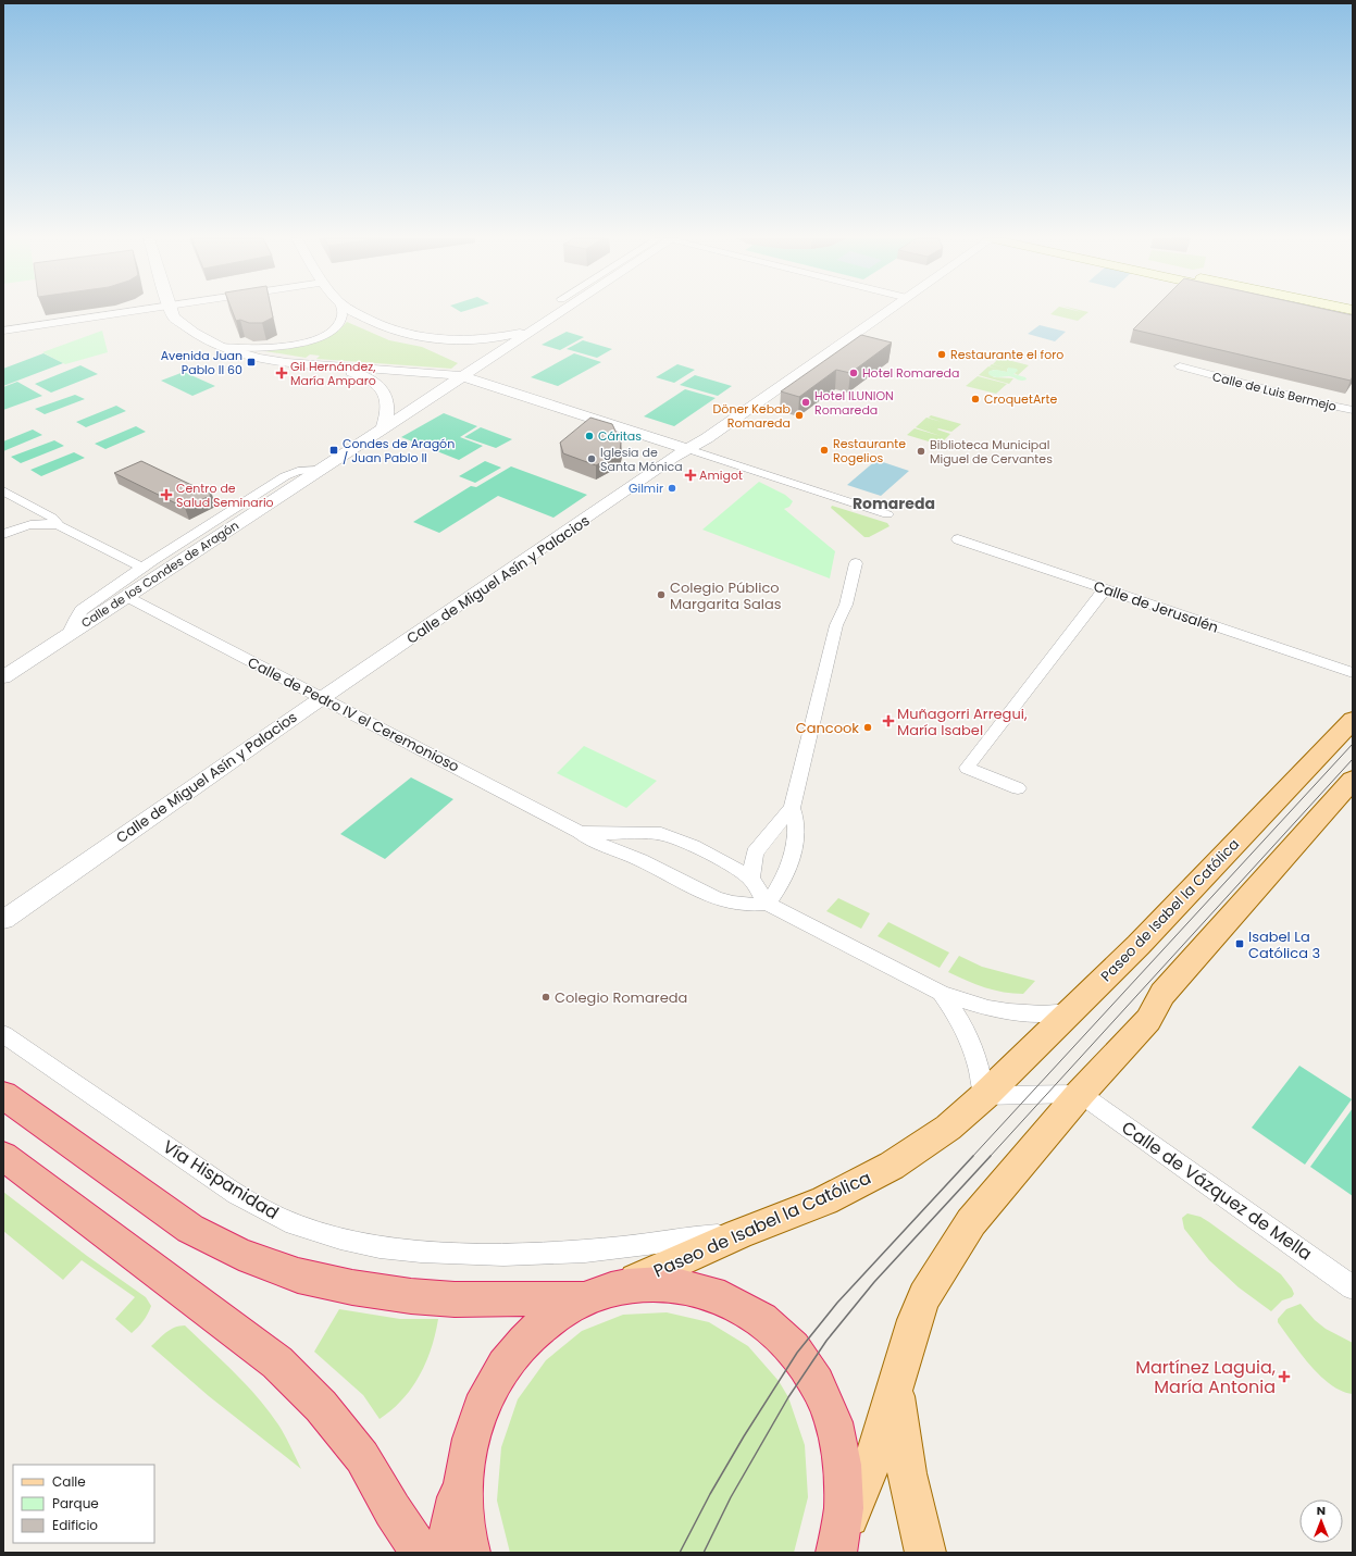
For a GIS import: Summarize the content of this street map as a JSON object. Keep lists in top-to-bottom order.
{
  "streets": {
    "main road": ["Paseo de Isabel la Católica"],
    "street": [
      "Calle de Luis Bermejo",
      "Calle de los Condes de Aragón",
      "Calle de Miguel Asín y Palacios",
      "Calle de Jerusalén",
      "Calle de Pedro IV el Ceremonioso",
      "Vía Hispanidad",
      "Calle de Vázquez de Mella"
    ]
  },
  "crossings": [
    ["Calle de los Condes de Aragón", "Calle de Pedro IV el Ceremonioso"],
    ["Calle de Miguel Asín y Palacios", "Calle de Pedro IV el Ceremonioso"],
    ["Calle de Pedro IV el Ceremonioso", "Paseo de Isabel la Católica"],
    ["Paseo de Isabel la Católica", "Vía Hispanidad"]
  ],
  "districts": ["Romareda"],
  "places": {
    "other": [
      "Restaurante el foro",
      "Hotel Romareda",
      "CroquetArte",
      "Hotel ILUNION Romareda",
      "Döner Kebab Romareda",
      "Cáritas",
      "Restaurante Rogelios",
      "Biblioteca Municipal Miguel de Cervantes",
      "Iglesia de Santa Mónica",
      "Gilmir",
      "Colegio Público Margarita Salas",
      "Cancook",
      "Colegio Romareda"
    ],
    "transit": ["Avenida Juan Pablo II 60", "Condes de Aragón / Juan Pablo II", "Isabel La Católica 3"],
    "health": [
      "Gil Hernández, María Amparo",
      "Amigot",
      "Centro de Salud Seminario",
      "Muñagorri Arregui, María Isabel",
      "Martínez Laguia, María Antonia"
    ]
  },
  "legend": ["Calle", "Parque", "Edificio"],
  "north": "top"
}
